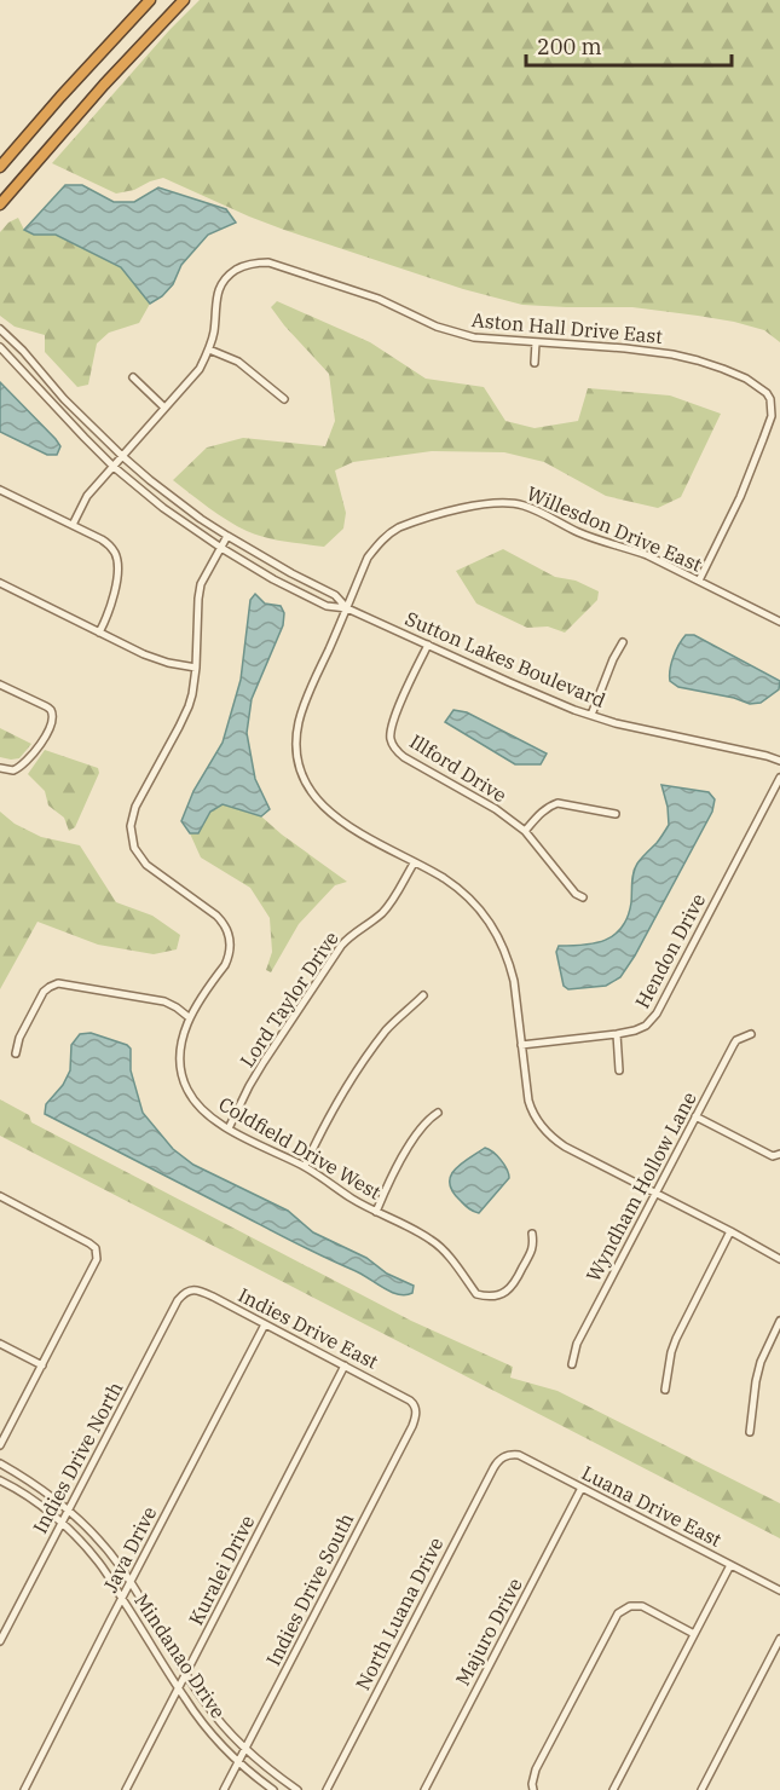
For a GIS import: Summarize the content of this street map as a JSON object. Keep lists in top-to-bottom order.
{
  "streets": {
    "street": [
      "Aston Hall Drive East",
      "Willesdon Drive East",
      "Sutton Lakes Boulevard",
      "Illford Drive",
      "Hendon Drive",
      "Lord Taylor Drive",
      "Coldfield Drive West",
      "Wyndham Hollow Lane",
      "Indies Drive East",
      "Indies Drive North",
      "Luana Drive East",
      "Java Drive",
      "Kuralei Drive",
      "Indies Drive South",
      "North Luana Drive",
      "Majuro Drive",
      "Mindanao Drive"
    ]
  },
  "crossings": [
    ["Aston Hall Drive East", "Willesdon Drive East"],
    ["Willesdon Drive East", "Sutton Lakes Boulevard"],
    ["Willesdon Drive East", "Hendon Drive"],
    ["Willesdon Drive East", "Lord Taylor Drive"],
    ["Willesdon Drive East", "Wyndham Hollow Lane"],
    ["Sutton Lakes Boulevard", "Illford Drive"],
    ["Sutton Lakes Boulevard", "Coldfield Drive West"],
    ["Lord Taylor Drive", "Coldfield Drive West"],
    ["Indies Drive East", "Indies Drive North"],
    ["Indies Drive East", "Java Drive"],
    ["Indies Drive East", "Kuralei Drive"],
    ["Indies Drive East", "Indies Drive South"],
    ["Indies Drive North", "Mindanao Drive"],
    ["Luana Drive East", "North Luana Drive"],
    ["Luana Drive East", "Majuro Drive"],
    ["Java Drive", "Mindanao Drive"],
    ["Kuralei Drive", "Mindanao Drive"],
    ["Indies Drive South", "Mindanao Drive"]
  ],
  "scale_bar": "200 m"
}
